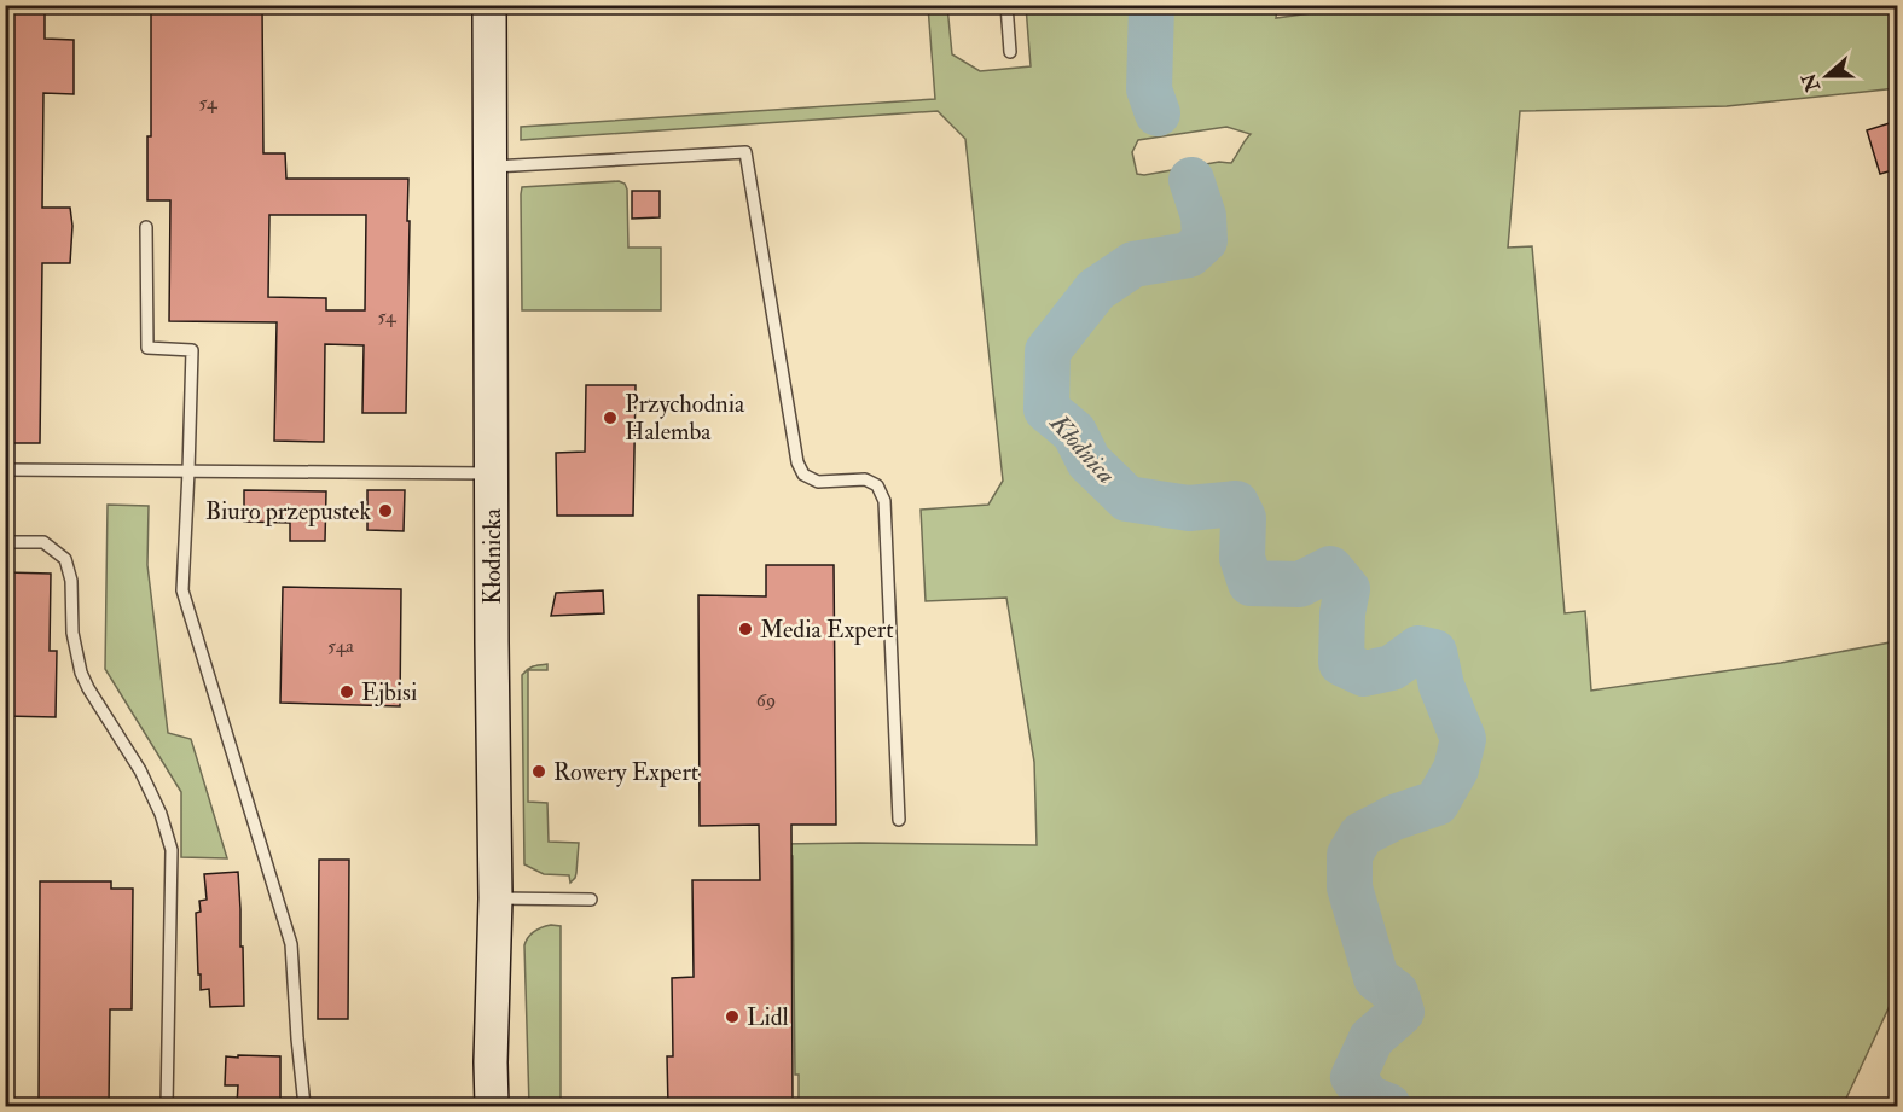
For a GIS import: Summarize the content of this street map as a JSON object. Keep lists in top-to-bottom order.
{
  "streets": {
    "street": ["Kłodnicka"]
  },
  "water": ["Kłodnica"],
  "places": [
    "Przychodnia Halemba",
    "Biuro przepustek",
    "Media Expert",
    "Ejbisi",
    "Rowery Expert",
    "Lidl"
  ],
  "house_numbers": [
    "54",
    "54",
    "54a",
    "69"
  ],
  "north": "left"
}
